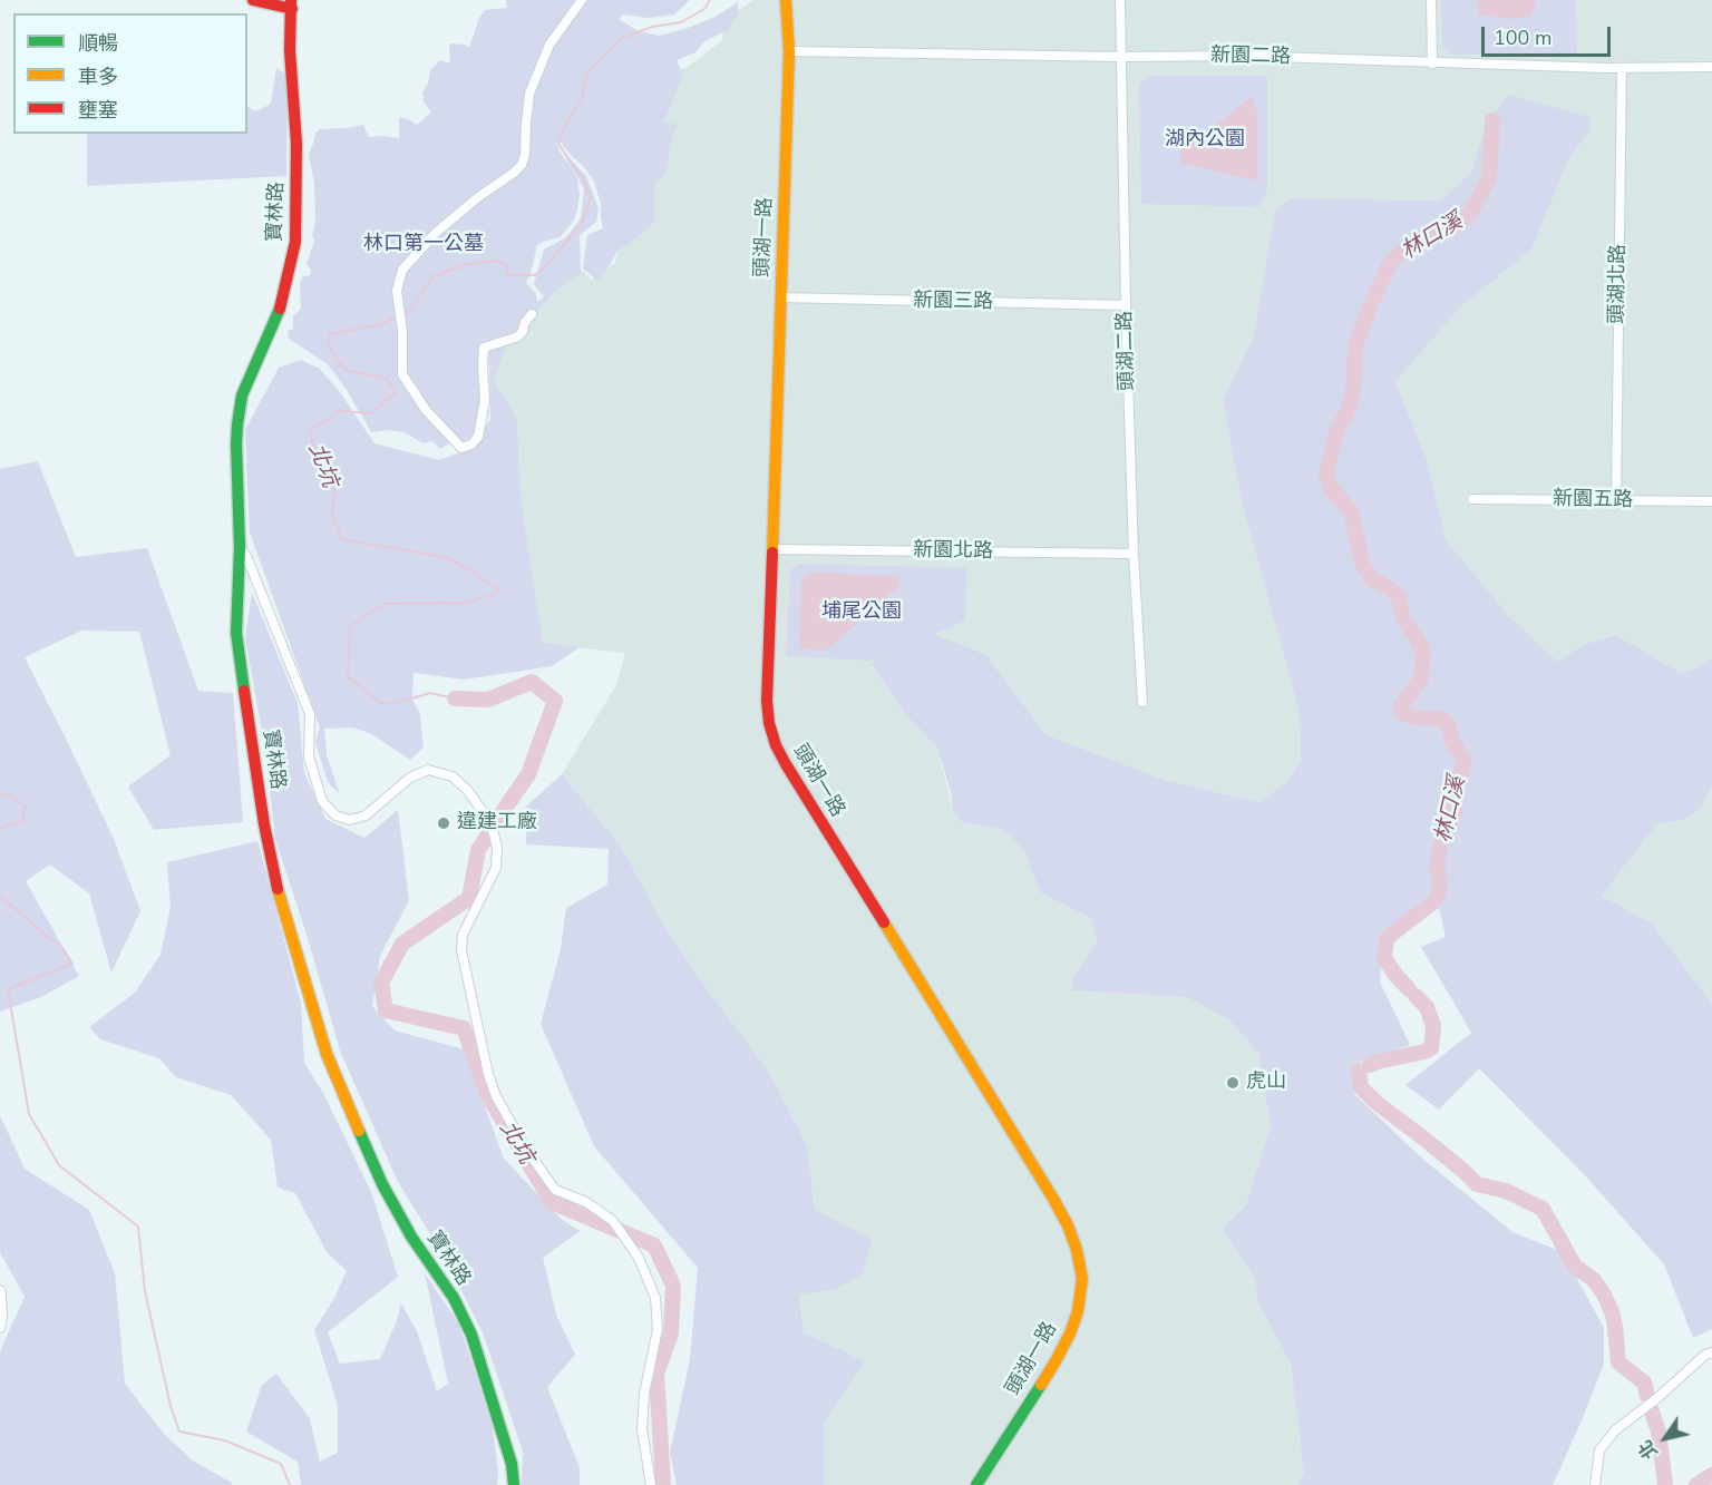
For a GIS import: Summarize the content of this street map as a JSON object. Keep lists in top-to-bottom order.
{
  "streets": {
    "street": [
      "新園二路",
      "寶林路",
      "頭湖一路",
      "頭湖北路",
      "新園三路",
      "頭湖二路",
      "新園五路",
      "新園北路"
    ]
  },
  "crossings": [
    ["新園二路", "頭湖一路"],
    ["新園二路", "頭湖北路"],
    ["新園二路", "頭湖二路"],
    ["頭湖一路", "新園三路"],
    ["頭湖一路", "新園北路"],
    ["頭湖北路", "新園五路"],
    ["新園三路", "頭湖二路"],
    ["頭湖二路", "新園北路"]
  ],
  "water": ["林口溪", "北坑"],
  "parks": ["湖內公園", "林口第一公墓", "埔尾公園"],
  "places": ["違建工廠", "虎山"],
  "legend": ["順暢", "車多", "壅塞"],
  "scale_bar": "100 m",
  "north": "bottom left"
}
